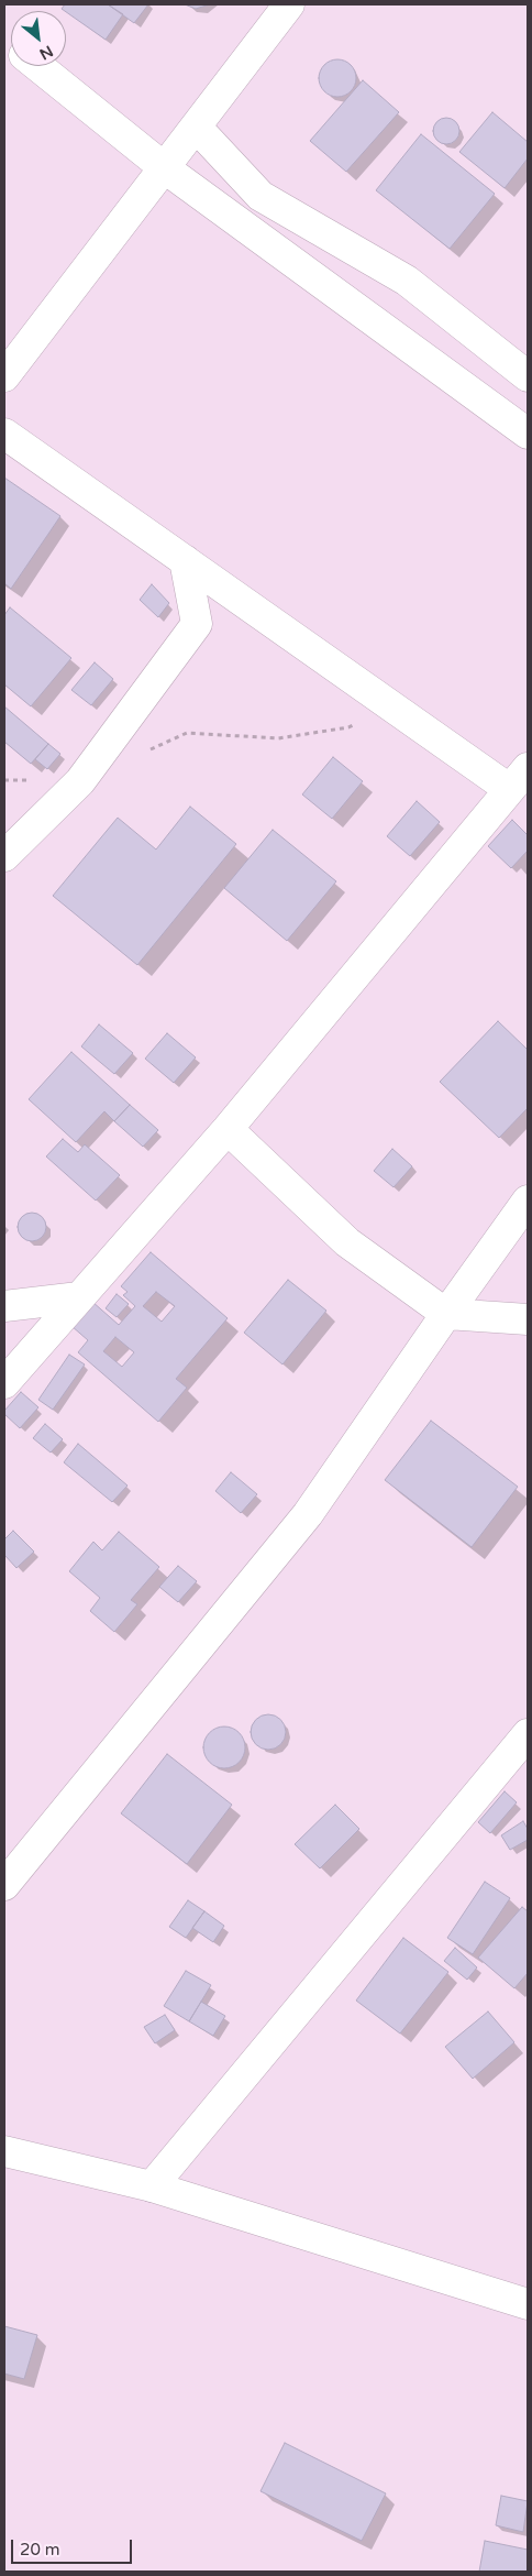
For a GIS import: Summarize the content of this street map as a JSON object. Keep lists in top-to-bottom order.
{
  "scale_bar": "20 m",
  "north": "bottom right"
}
